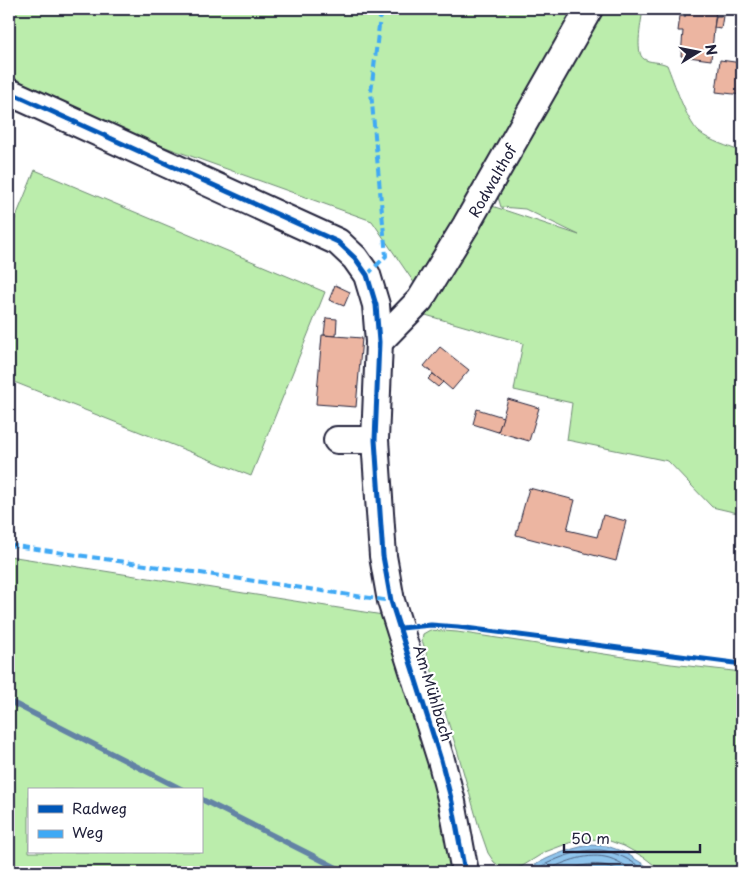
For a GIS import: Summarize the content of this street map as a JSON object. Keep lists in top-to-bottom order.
{
  "streets": {
    "street": ["Rodwalthof", "Am Mühlbach"]
  },
  "crossings": [
    ["Rodwalthof", "Am Mühlbach"]
  ],
  "legend": ["Radweg", "Weg"],
  "scale_bar": "50 m",
  "north": "right"
}
